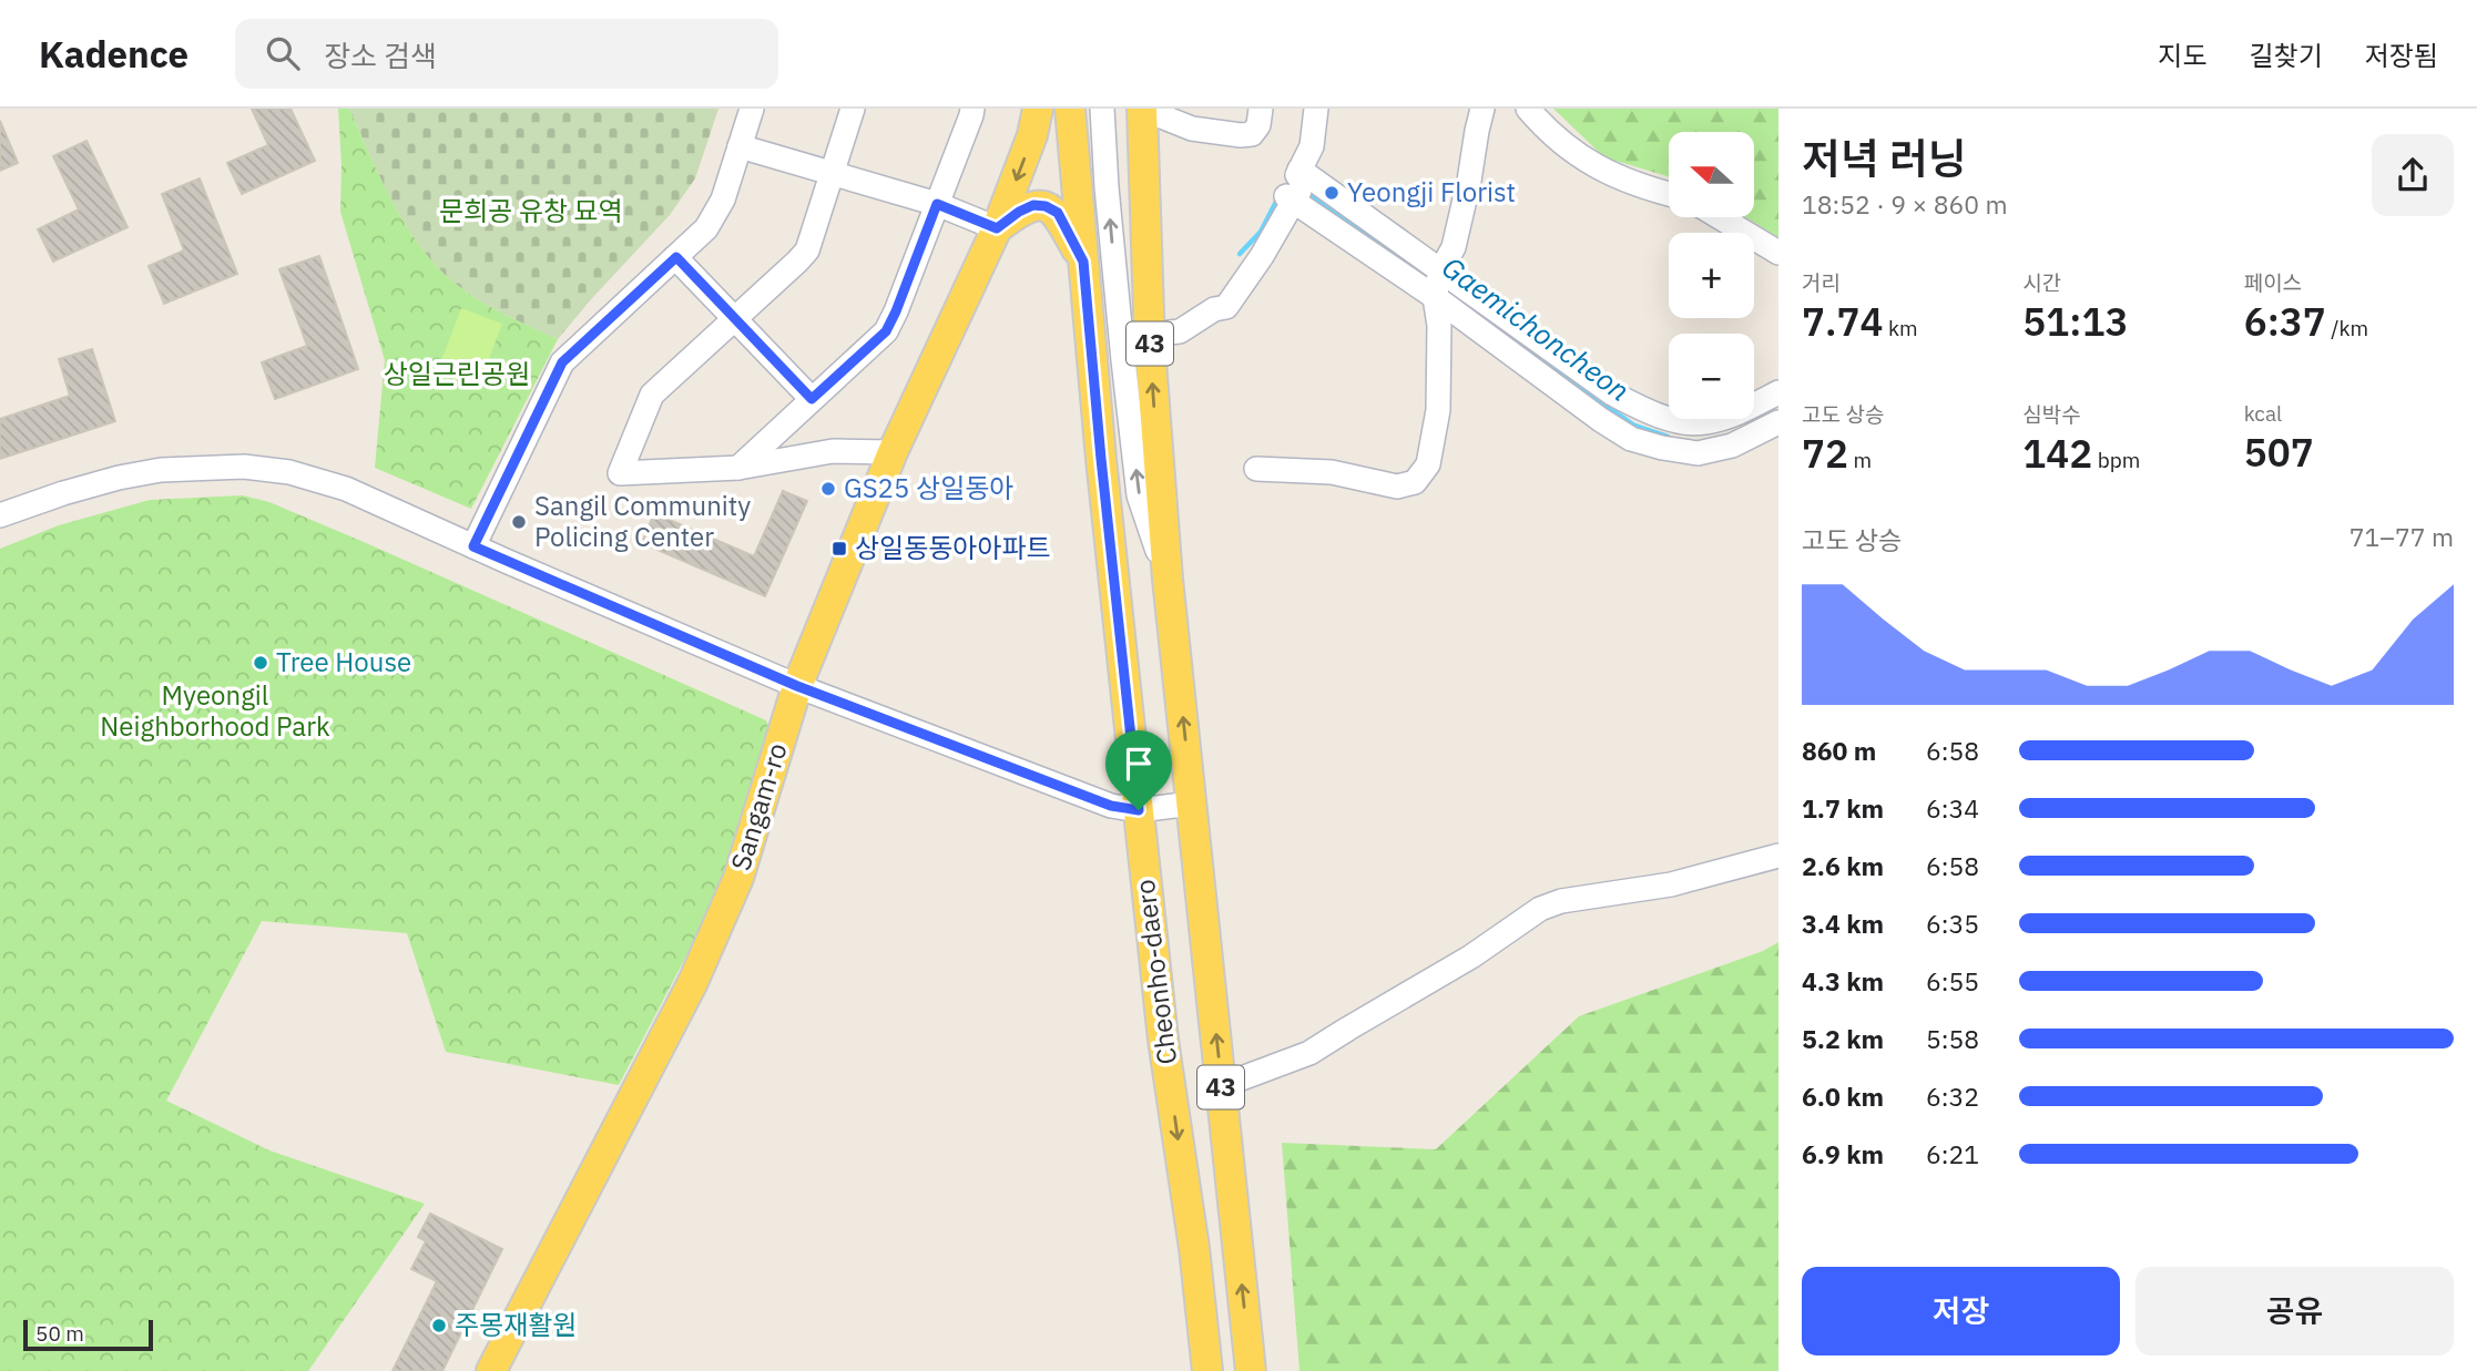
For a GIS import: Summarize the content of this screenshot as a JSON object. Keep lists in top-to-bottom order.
{
  "streets": {
    "main road": ["43", "Sangam-ro", "Cheonho-daero"]
  },
  "water": ["Gaemichoncheon"],
  "parks": ["문희공 유창 묘역", "상일근린공원", "Myeongil Neighborhood Park"],
  "places": {
    "other": [
      "Yeongji Florist",
      "GS25 상일동아",
      "Sangil Community Policing Center",
      "Tree House",
      "주몽재활원"
    ],
    "transit": ["상일동동아아파트"]
  },
  "scale_bar": "50 m",
  "north": "left",
  "page": {
    "header": "Kadence",
    "search": "장소 검색",
    "nav": ["지도", "길찾기", "저장됨"],
    "heading": ["저녁 러닝", "18:52 · 9 × 860 m"],
    "map_buttons": ["+", "−"],
    "stats": [
      ["거리", "7.74 km"],
      ["시간", "51:13"],
      ["페이스", "6:37 /km"],
      ["고도 상승", "72 m"],
      ["심박수", "142 bpm"],
      ["kcal", "507"]
    ],
    "chart": ["고도 상승", "71–77 m"],
    "list": [
      {
        "name": "860 m",
        "note": "6:58"
      },
      {
        "name": "1.7 km",
        "note": "6:34"
      },
      {
        "name": "2.6 km",
        "note": "6:58"
      },
      {
        "name": "3.4 km",
        "note": "6:35"
      },
      {
        "name": "4.3 km",
        "note": "6:55"
      },
      {
        "name": "5.2 km",
        "note": "5:58"
      },
      {
        "name": "6.0 km",
        "note": "6:32"
      },
      {
        "name": "6.9 km",
        "note": "6:21"
      }
    ],
    "buttons": ["저장", "공유"],
    "scale": "50 m"
  }
}
